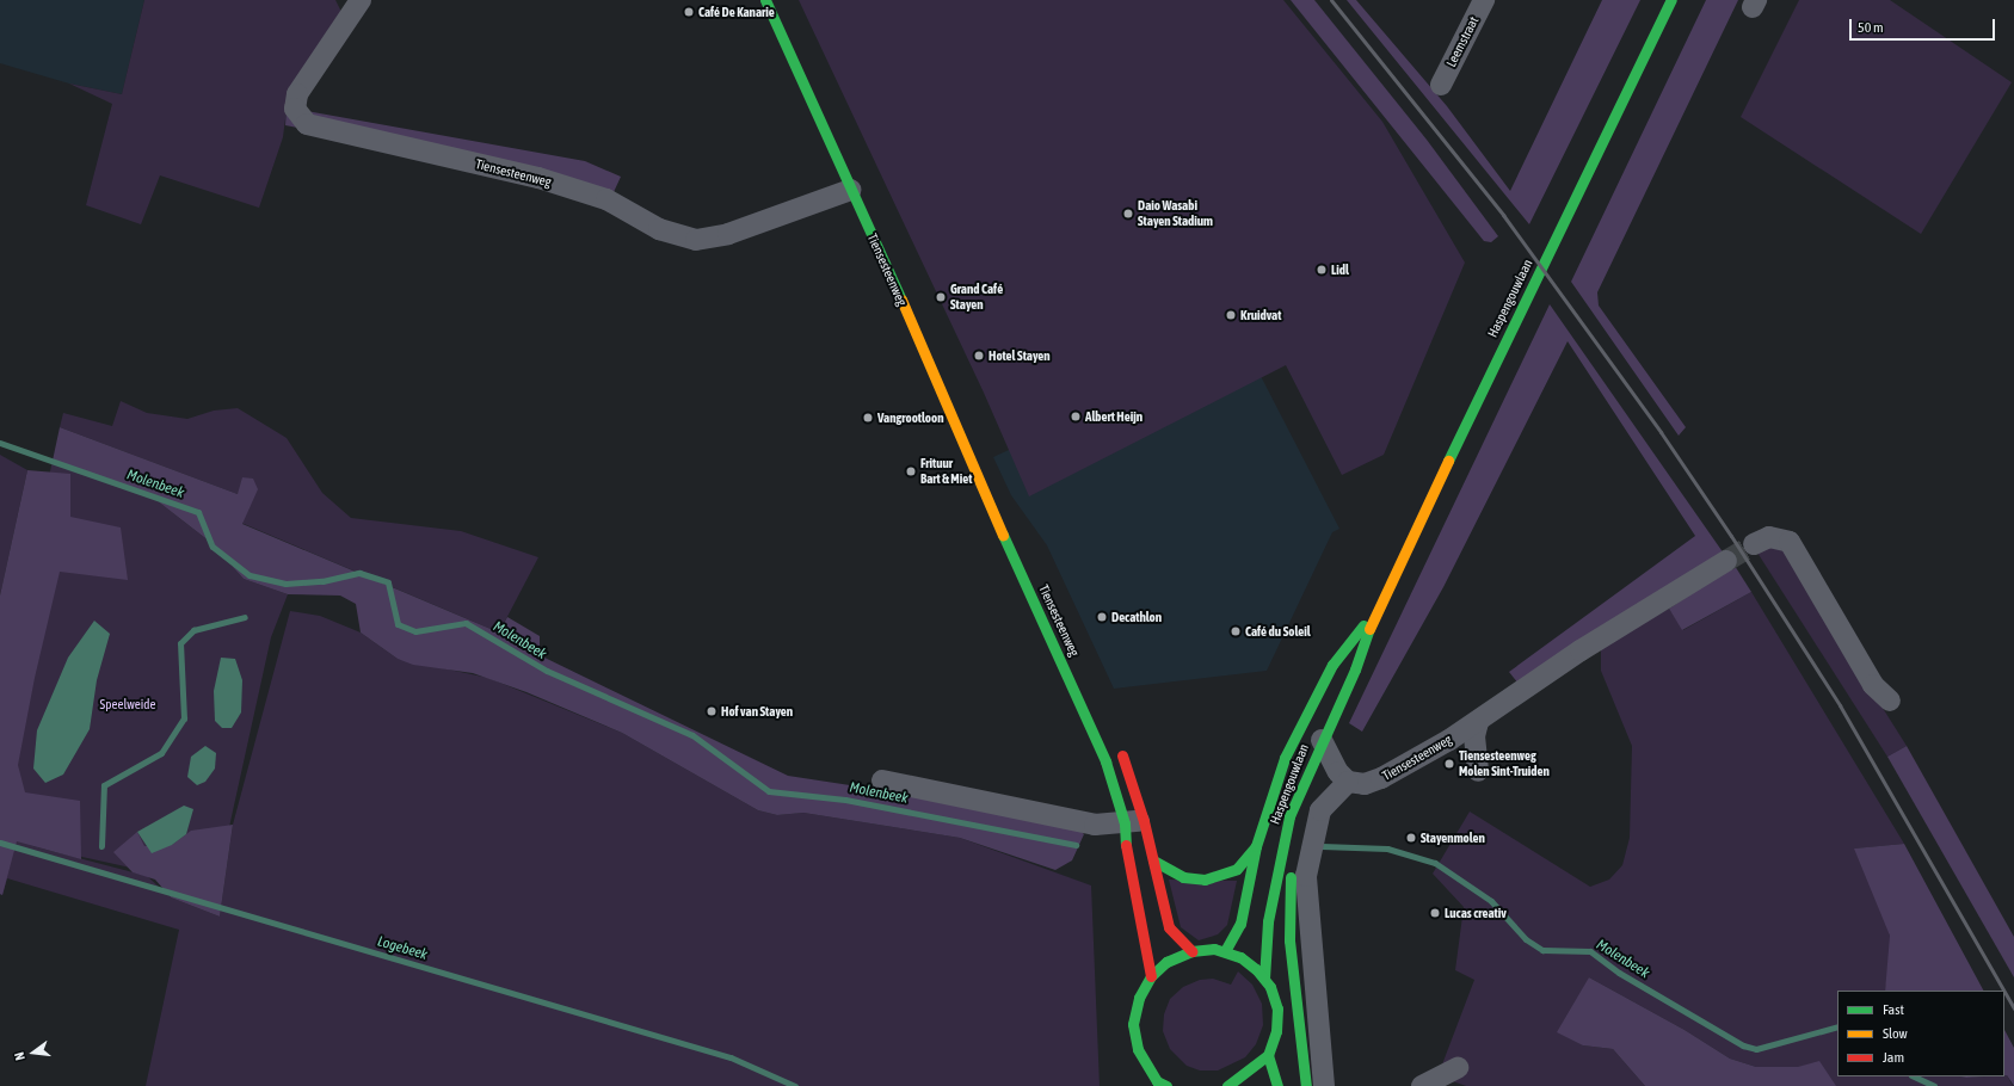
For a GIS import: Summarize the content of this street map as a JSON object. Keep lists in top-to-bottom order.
{
  "streets": {
    "main road": ["Tiensesteenweg", "Haspengouwlaan"],
    "street": ["Leemstraat"]
  },
  "water": ["Molenbeek", "Logebeek"],
  "parks": ["Speelweide"],
  "places": [
    "Café De Kanarie",
    "Daio Wasabi Stayen Stadium",
    "Lidl",
    "Grand Café Stayen",
    "Kruidvat",
    "Hotel Stayen",
    "Albert Heijn",
    "Vangrootloon",
    "Frituur Bart & Miet",
    "Decathlon",
    "Café du Soleil",
    "Hof van Stayen",
    "Tiensesteenweg Molen Sint-Truiden",
    "Stayenmolen",
    "Lucas creativ"
  ],
  "legend": ["Fast", "Slow", "Jam"],
  "scale_bar": "50 m",
  "north": "left"
}
